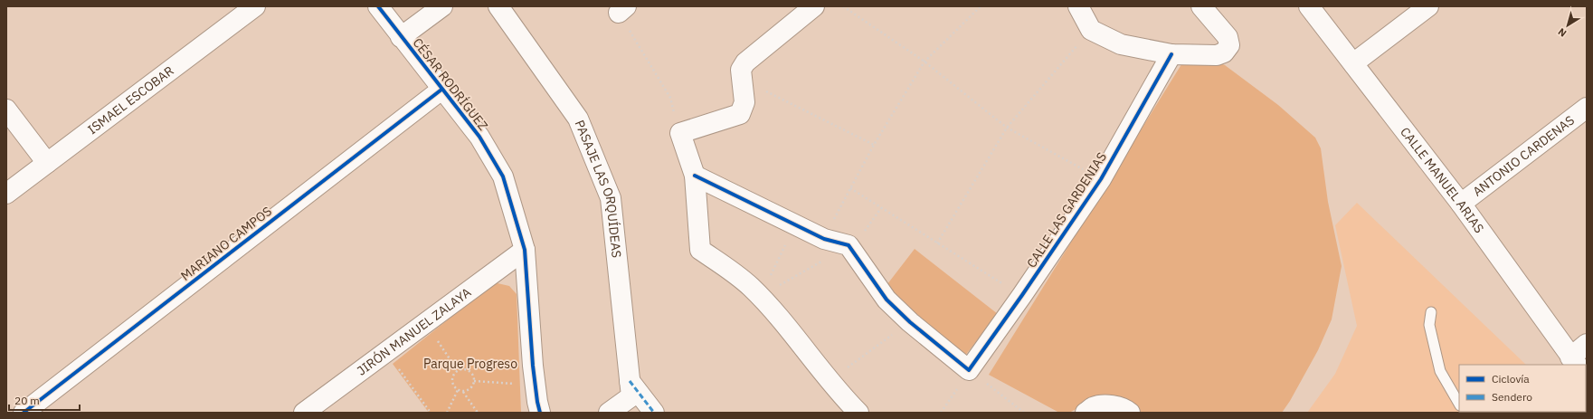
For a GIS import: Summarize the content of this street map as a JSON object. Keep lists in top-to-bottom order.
{
  "streets": {
    "street": [
      "CÉSAR RODRÍGUEZ",
      "ISMAEL ESCOBAR",
      "ANTONIO CARDENAS",
      "CALLE MANUEL ARIAS",
      "PASAJE LAS ORQUÍDEAS",
      "CALLE LAS GARDENIAS",
      "MARIANO CAMPOS",
      "JIRÓN MANUEL ZALAYA"
    ]
  },
  "crossings": [
    ["CÉSAR RODRÍGUEZ", "MARIANO CAMPOS"],
    ["CÉSAR RODRÍGUEZ", "JIRÓN MANUEL ZALAYA"],
    ["ANTONIO CARDENAS", "CALLE MANUEL ARIAS"]
  ],
  "parks": ["Parque Progreso"],
  "legend": ["Ciclovía", "Sendero"],
  "scale_bar": "20 m",
  "north": "bottom left"
}
